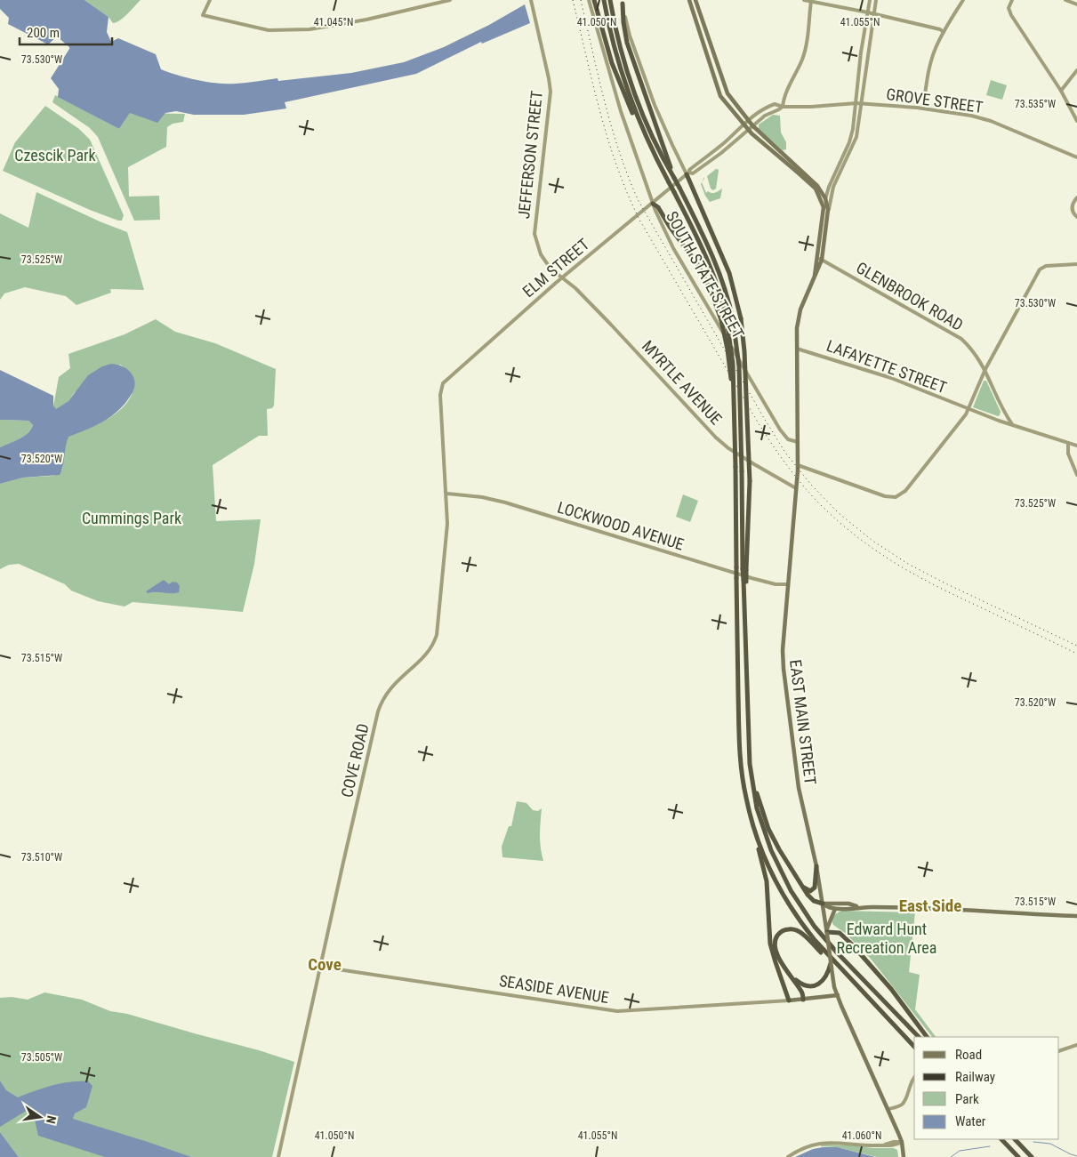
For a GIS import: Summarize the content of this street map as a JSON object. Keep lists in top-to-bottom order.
{
  "streets": {
    "main road": [
      "GROVE STREET",
      "JEFFERSON STREET",
      "ELM STREET",
      "SOUTH STATE STREET",
      "GLENBROOK ROAD",
      "LAFAYETTE STREET",
      "MYRTLE AVENUE",
      "LOCKWOOD AVENUE",
      "EAST MAIN STREET",
      "COVE ROAD",
      "SEASIDE AVENUE"
    ]
  },
  "crossings": [
    ["GROVE STREET", "ELM STREET"],
    ["GROVE STREET", "EAST MAIN STREET"],
    ["JEFFERSON STREET", "ELM STREET"],
    ["JEFFERSON STREET", "MYRTLE AVENUE"],
    ["ELM STREET", "SOUTH STATE STREET"],
    ["ELM STREET", "MYRTLE AVENUE"],
    ["ELM STREET", "COVE ROAD"],
    ["SOUTH STATE STREET", "EAST MAIN STREET"],
    ["GLENBROOK ROAD", "LAFAYETTE STREET"],
    ["GLENBROOK ROAD", "EAST MAIN STREET"],
    ["LAFAYETTE STREET", "EAST MAIN STREET"],
    ["MYRTLE AVENUE", "EAST MAIN STREET"],
    ["LOCKWOOD AVENUE", "EAST MAIN STREET"],
    ["LOCKWOOD AVENUE", "COVE ROAD"],
    ["EAST MAIN STREET", "SEASIDE AVENUE"],
    ["COVE ROAD", "SEASIDE AVENUE"]
  ],
  "districts": ["East Side", "Cove"],
  "parks": ["Czescik Park", "Cummings Park", "Edward Hunt Recreation Area"],
  "legend": [
    "Road",
    "Railway",
    "Park",
    "Water"
  ],
  "scale_bar": "200 m",
  "north": "right",
  "coordinates": [
    "41.045°N",
    "41.050°N",
    "41.055°N",
    "73.530°W",
    "73.535°W",
    "73.525°W",
    "73.520°W",
    "73.515°W",
    "73.510°W",
    "73.505°W",
    "41.060°N"
  ]
}
